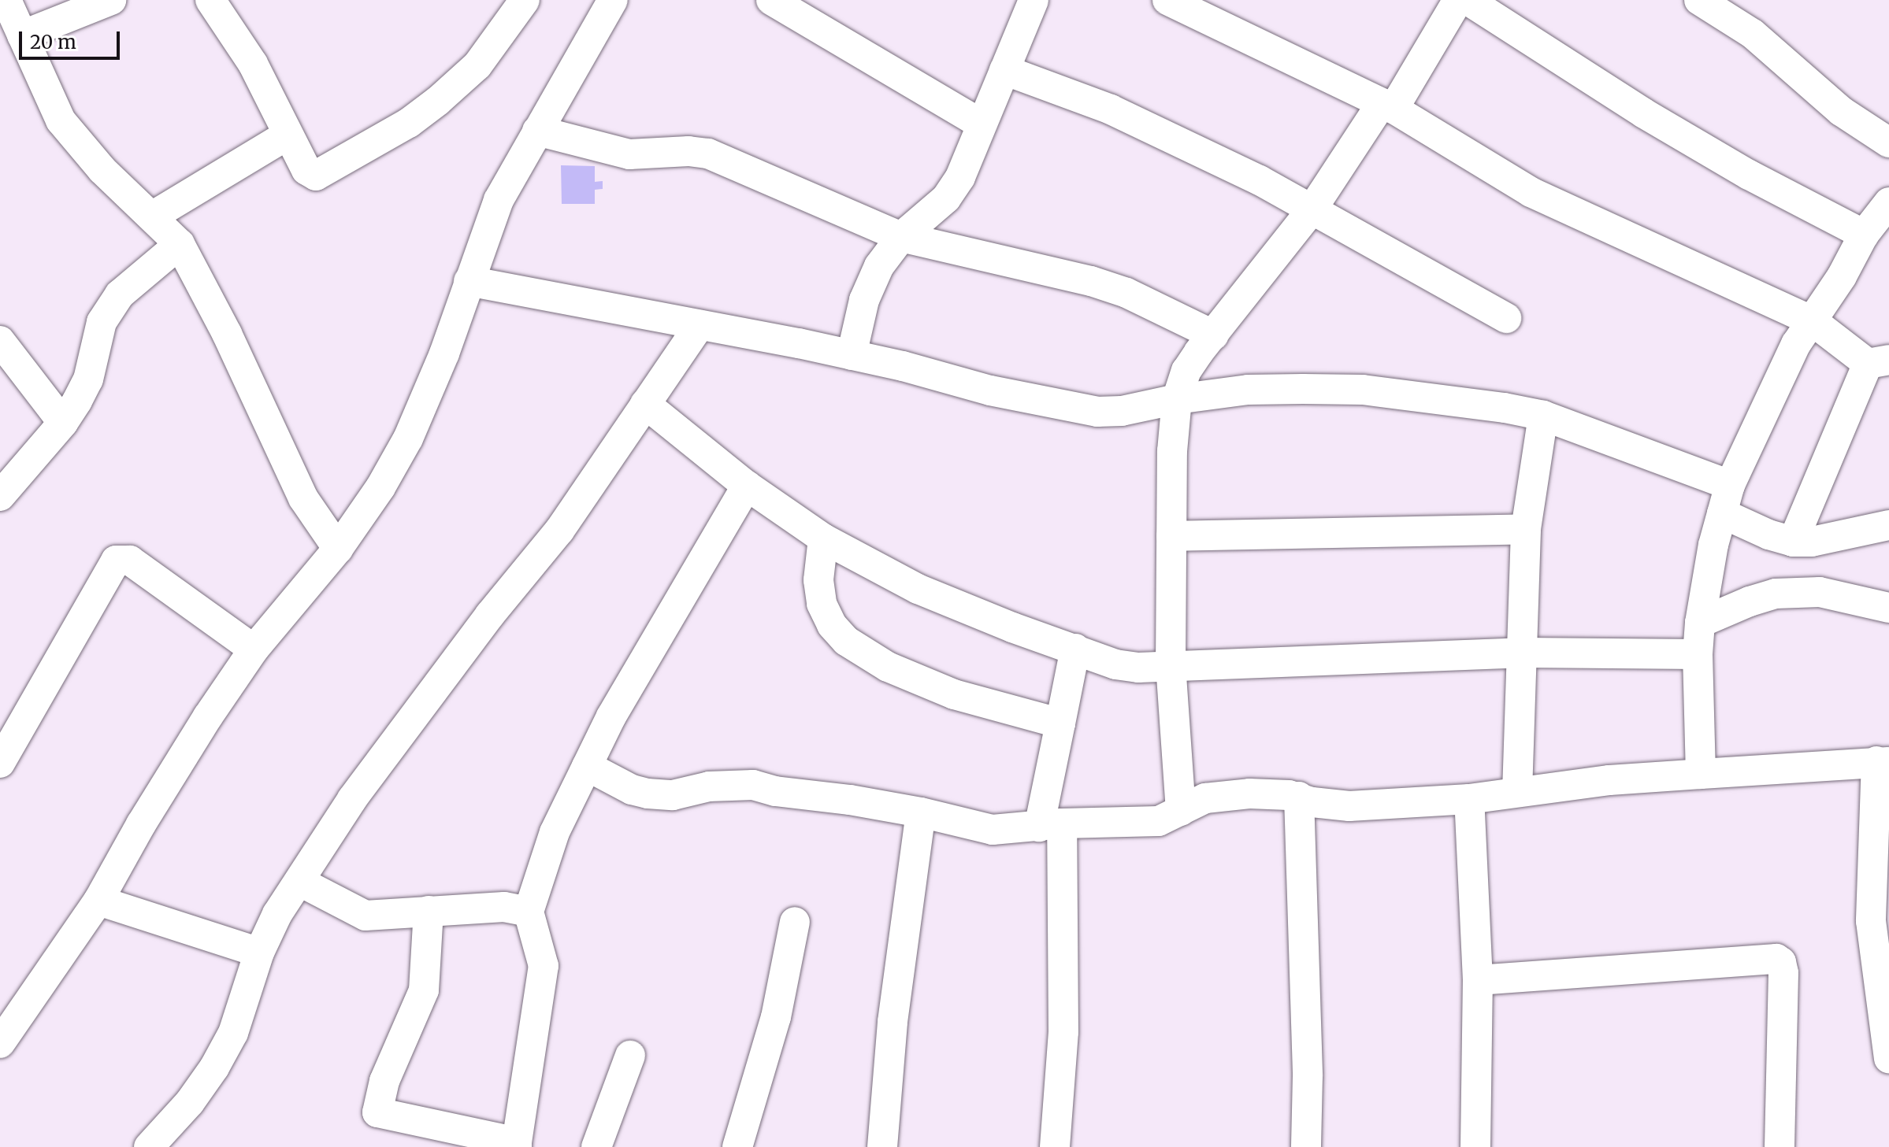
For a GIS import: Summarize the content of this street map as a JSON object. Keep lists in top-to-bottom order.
{
  "scale_bar": "20 m"
}
